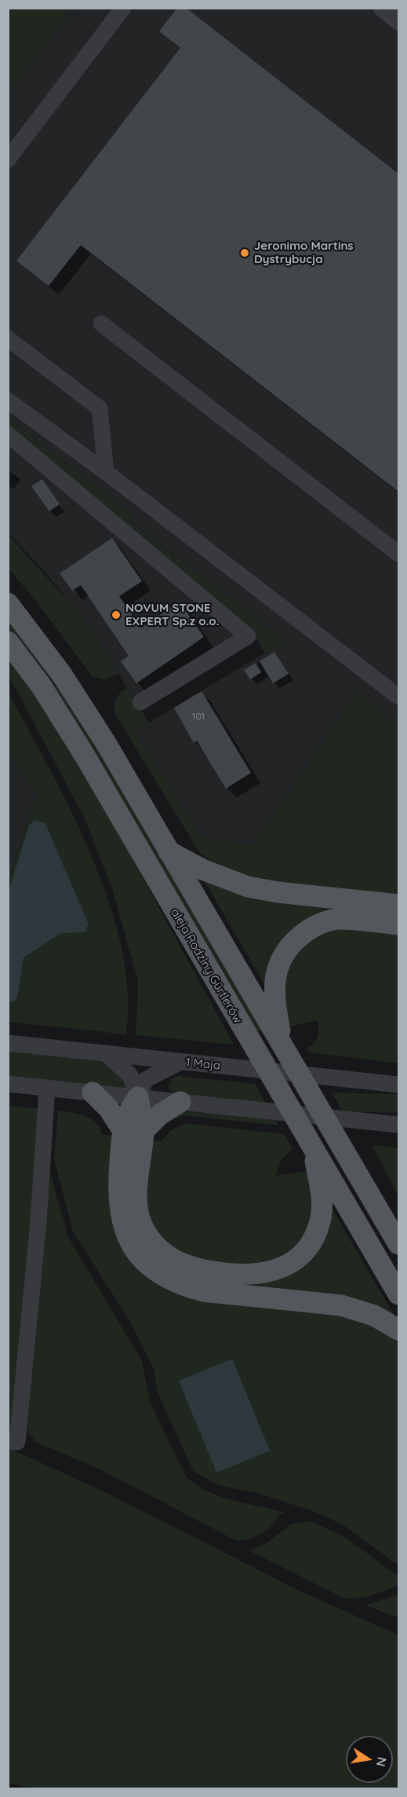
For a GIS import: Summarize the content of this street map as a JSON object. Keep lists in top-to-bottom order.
{
  "streets": {
    "main road": ["aleja Rodziny Gürtlerów"],
    "street": ["1 Maja"]
  },
  "places": ["Jeronimo Martins Dystrybucja", "NOVUM STONE EXPERT Sp.z o.o."],
  "house_numbers": ["101"],
  "north": "right"
}
